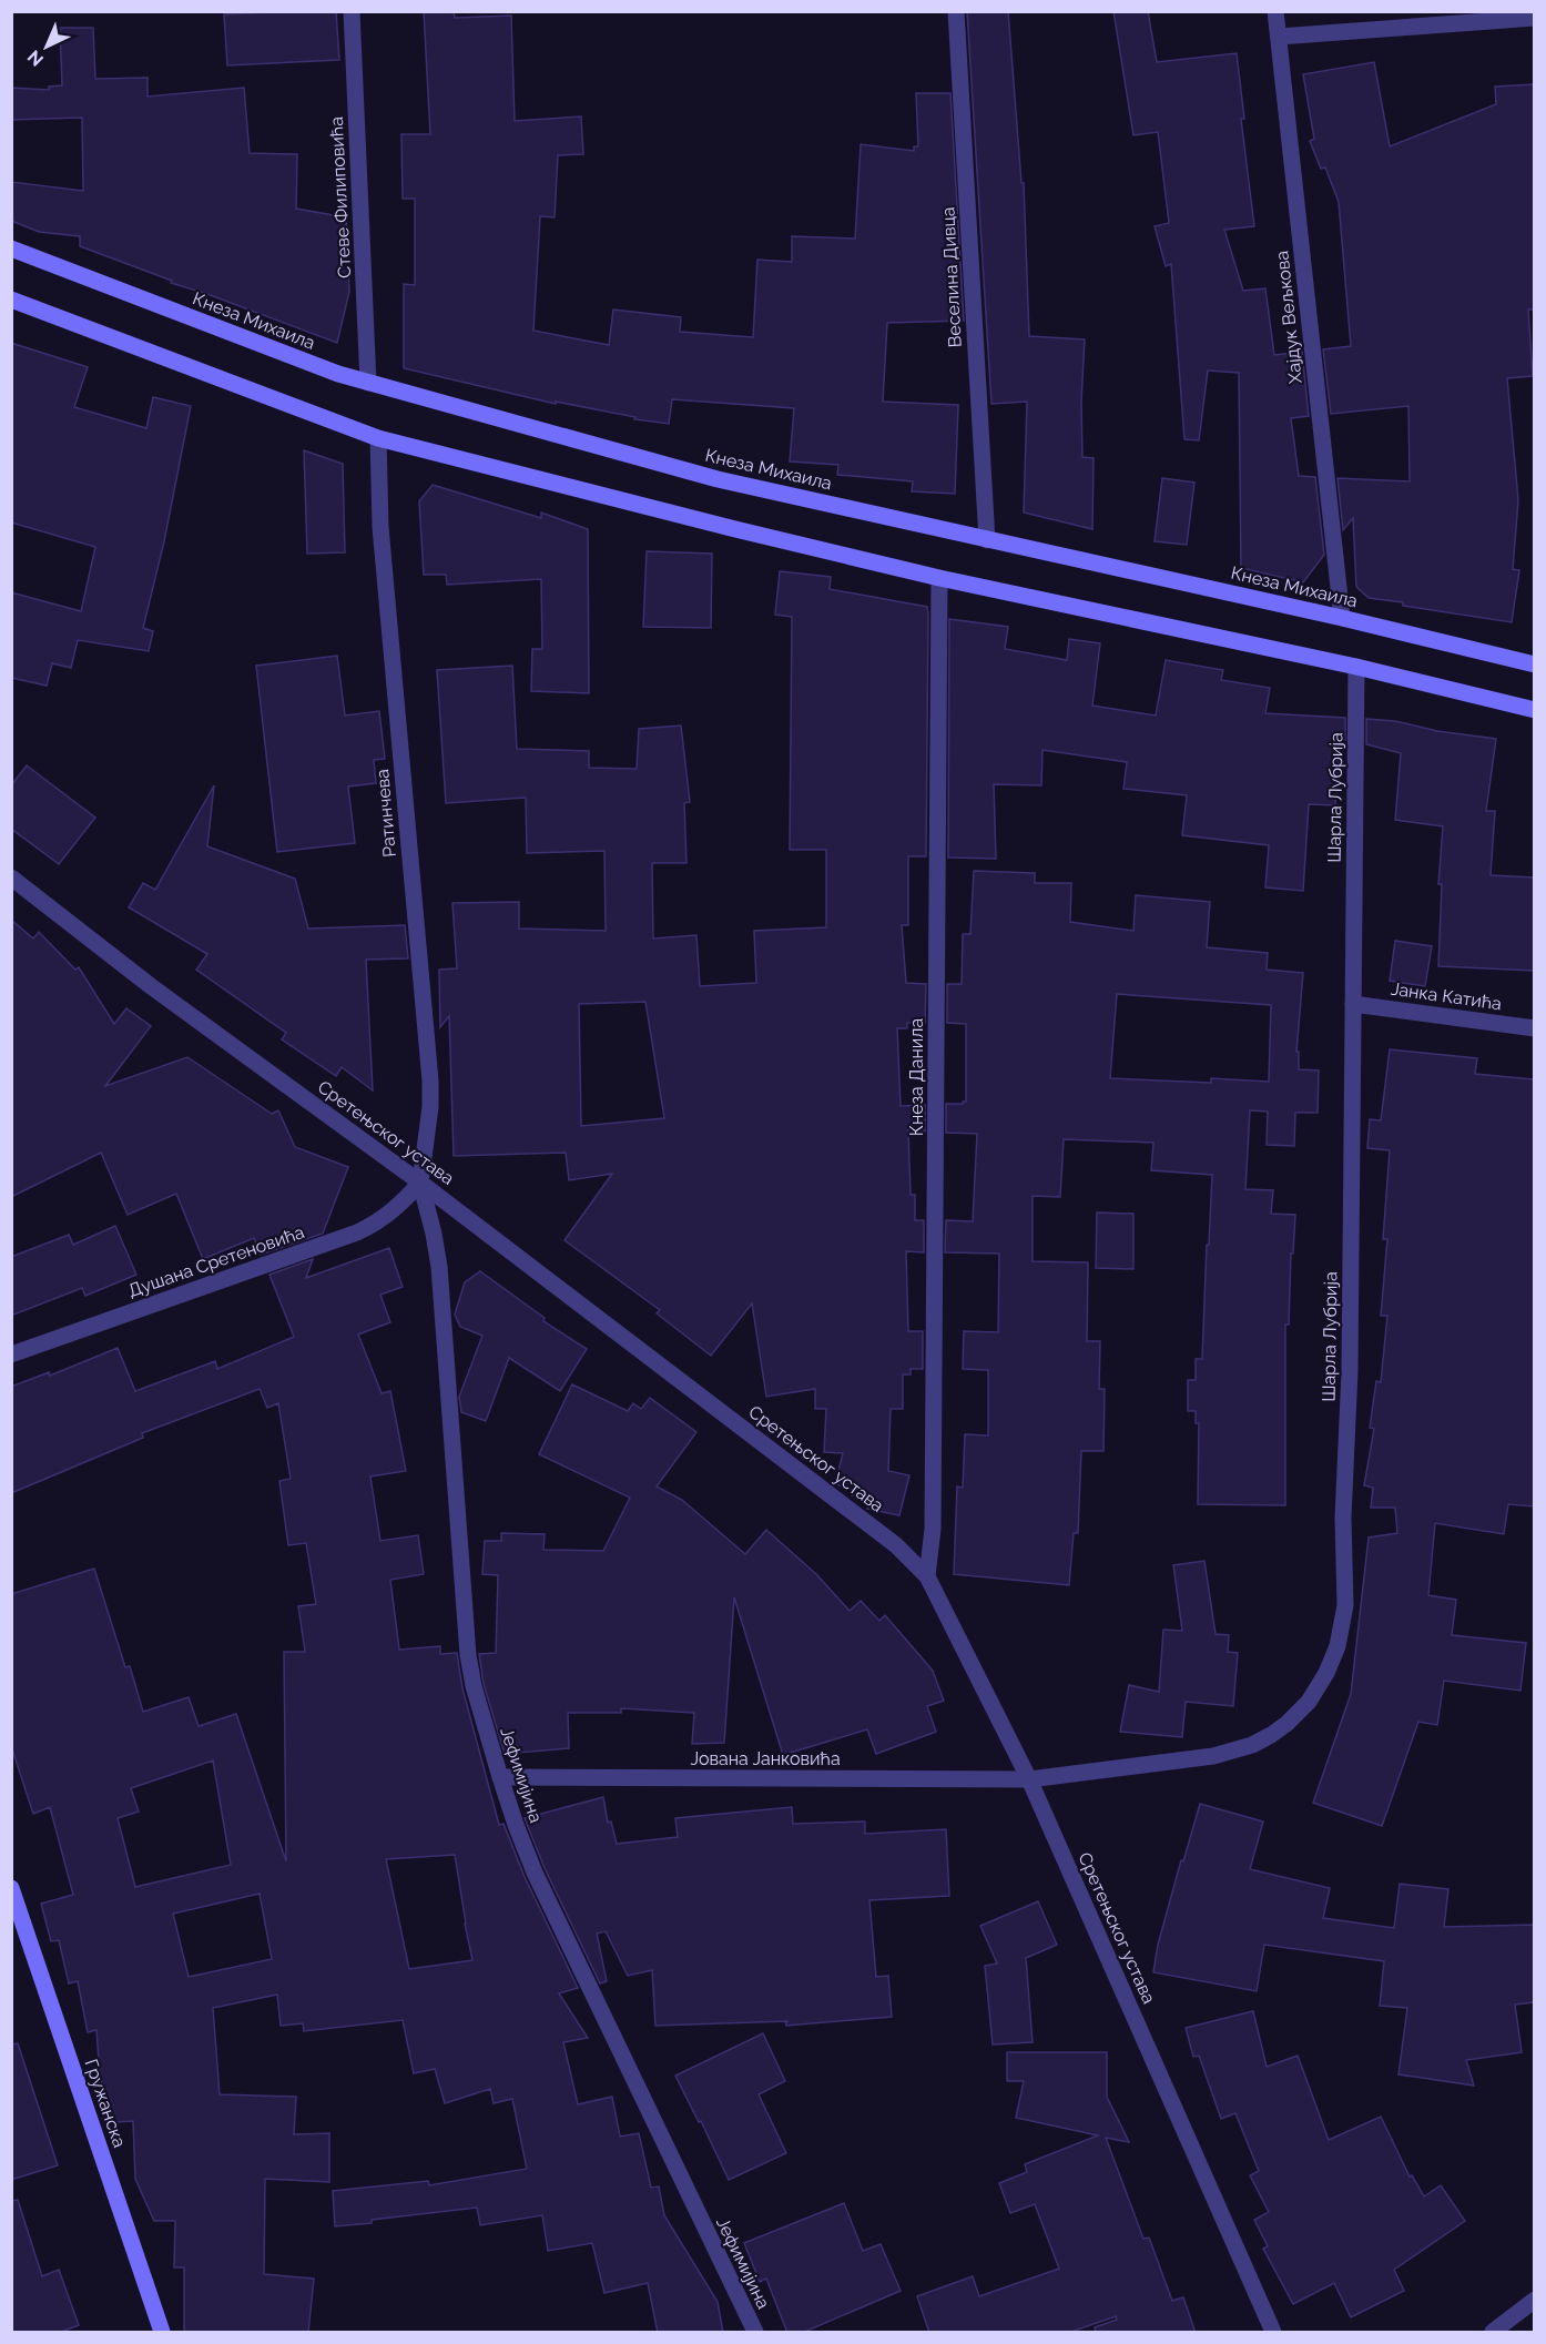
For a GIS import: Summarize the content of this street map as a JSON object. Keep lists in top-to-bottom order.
{
  "streets": {
    "main road": ["Кнеза Михаила", "Гружанска"],
    "street": [
      "Стеве Филиповића",
      "Веселина Дивца",
      "Хајдук Вељкова",
      "Шарла Лубрија",
      "Ратинчева",
      "Јанка Катића",
      "Кнеза Данила",
      "Сретењског устава",
      "Душана Сретеновића",
      "Јована Јанковића",
      "Јефимијина"
    ]
  },
  "crossings": [
    ["Стеве Филиповића", "Кнеза Михаила"],
    ["Веселина Дивца", "Кнеза Михаила"],
    ["Хајдук Вељкова", "Кнеза Михаила"],
    ["Шарла Лубрија", "Јанка Катића"],
    ["Шарла Лубрија", "Сретењског устава"],
    ["Шарла Лубрија", "Јована Јанковића"],
    ["Ратинчева", "Сретењског устава"],
    ["Ратинчева", "Душана Сретеновића"],
    ["Ратинчева", "Јефимијина"],
    ["Кнеза Данила", "Сретењског устава"],
    ["Сретењског устава", "Душана Сретеновића"],
    ["Сретењског устава", "Јована Јанковића"],
    ["Сретењског устава", "Јефимијина"],
    ["Душана Сретеновића", "Јефимијина"],
    ["Јована Јанковића", "Јефимијина"]
  ],
  "north": "bottom left"
}
